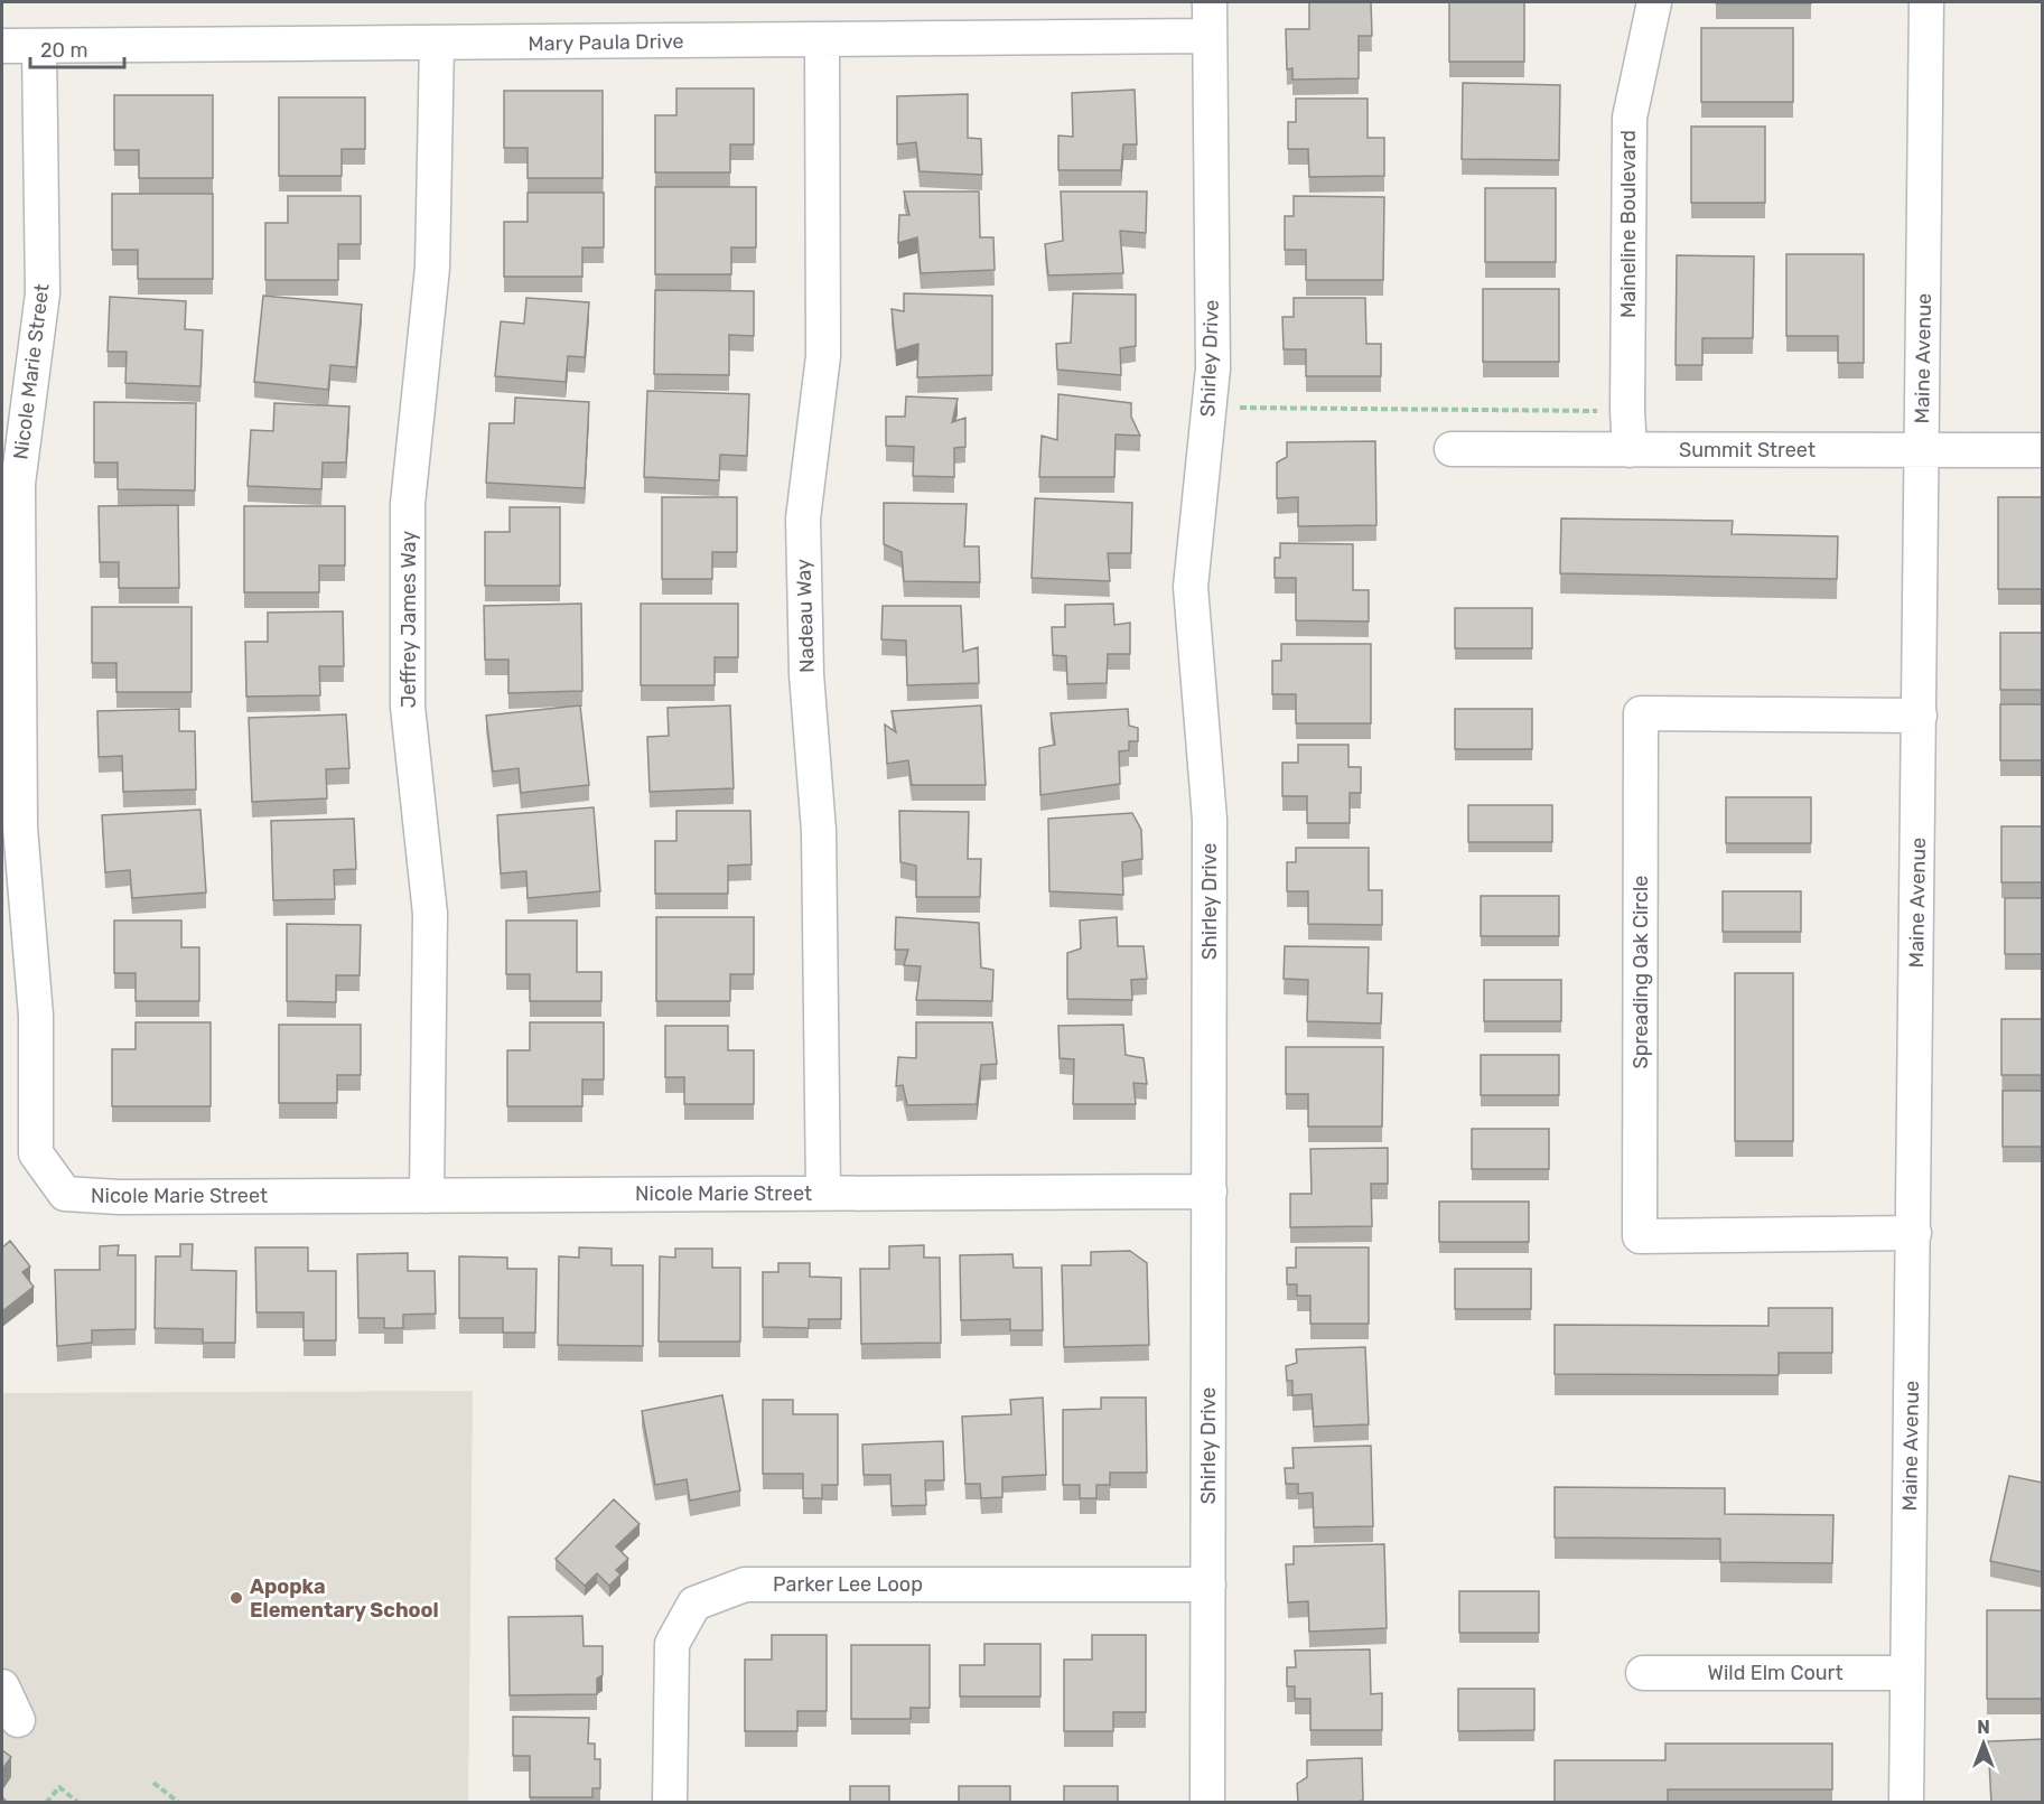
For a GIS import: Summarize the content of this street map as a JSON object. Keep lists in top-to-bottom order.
{
  "streets": {
    "street": [
      "Mary Paula Drive",
      "Maineline Boulevard",
      "Shirley Drive",
      "Maine Avenue",
      "Nicole Marie Street",
      "Summit Street",
      "Nadeau Way",
      "Jeffrey James Way",
      "Spreading Oak Circle",
      "Parker Lee Loop",
      "Wild Elm Court"
    ]
  },
  "crossings": [
    ["Mary Paula Drive", "Shirley Drive"],
    ["Mary Paula Drive", "Nicole Marie Street"],
    ["Mary Paula Drive", "Nadeau Way"],
    ["Mary Paula Drive", "Jeffrey James Way"],
    ["Maineline Boulevard", "Summit Street"],
    ["Shirley Drive", "Nicole Marie Street"],
    ["Shirley Drive", "Parker Lee Loop"],
    ["Maine Avenue", "Summit Street"],
    ["Maine Avenue", "Spreading Oak Circle"],
    ["Maine Avenue", "Wild Elm Court"],
    ["Nicole Marie Street", "Nadeau Way"],
    ["Nicole Marie Street", "Jeffrey James Way"]
  ],
  "places": ["Apopka Elementary School"],
  "scale_bar": "20 m",
  "north": "top"
}
